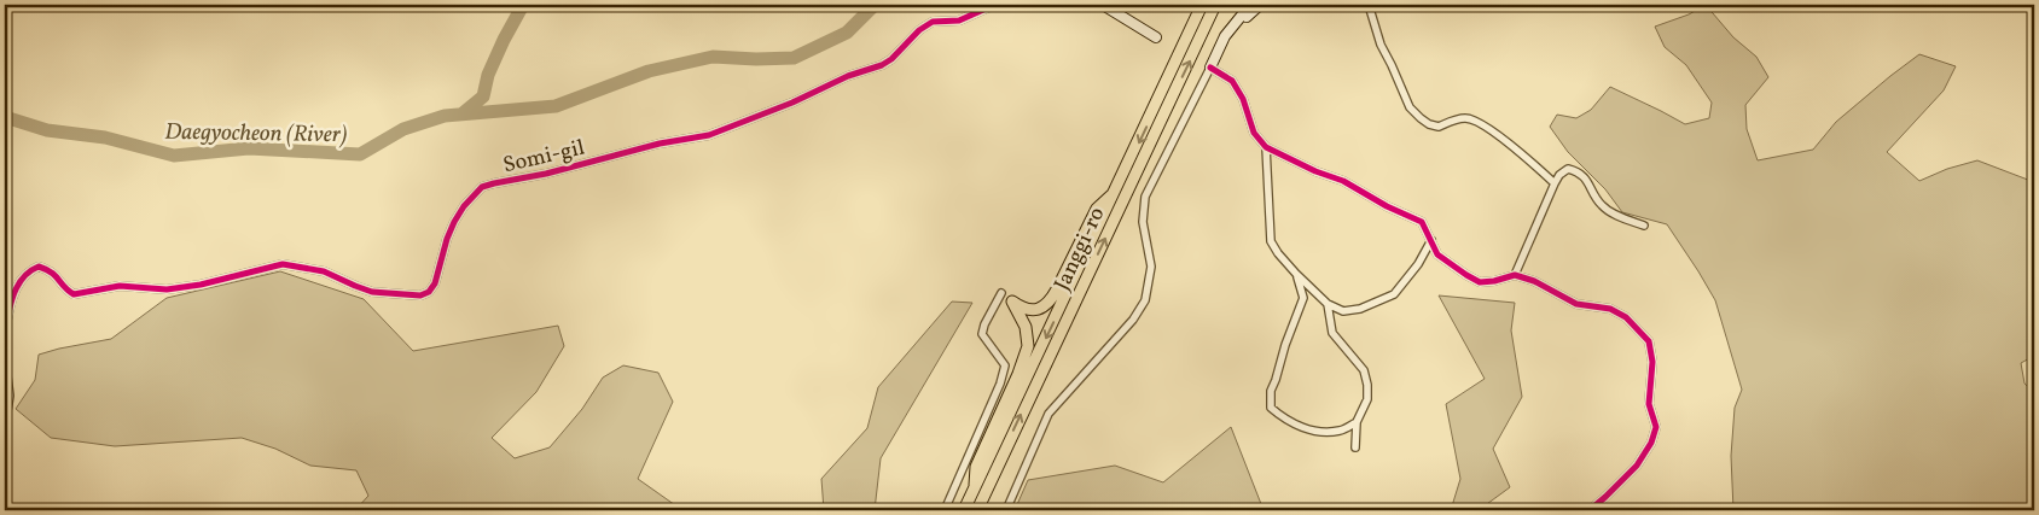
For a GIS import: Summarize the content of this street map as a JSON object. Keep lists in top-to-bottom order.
{
  "streets": {
    "main road": ["Janggi-ro"],
    "street": ["Somi-gil"]
  },
  "water": ["Daegyocheon (River)"]
}
